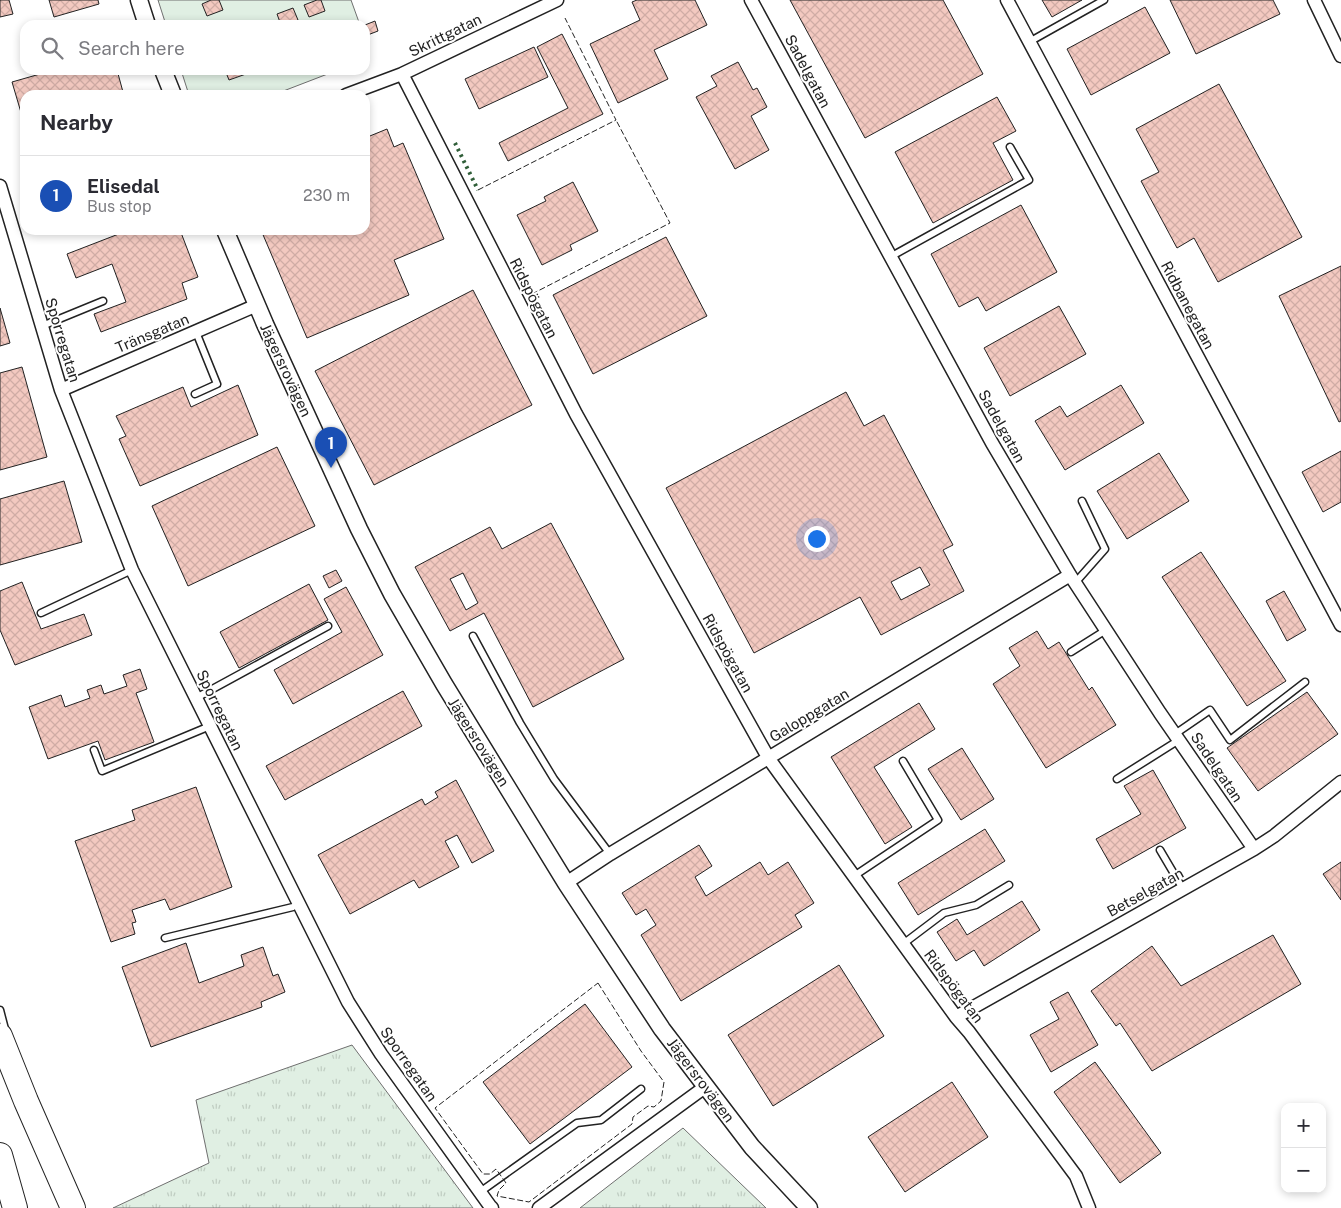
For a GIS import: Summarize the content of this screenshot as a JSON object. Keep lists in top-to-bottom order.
{
  "streets": {
    "street": [
      "Skrittgatan",
      "Sadelgatan",
      "Ridspögatan",
      "Ridbanegatan",
      "Tränsgatan",
      "Sporregatan",
      "Jägersrovägen",
      "Galoppgatan",
      "Betselgatan"
    ]
  },
  "crossings": [
    ["Skrittgatan", "Ridspögatan"],
    ["Sadelgatan", "Galoppgatan"],
    ["Sadelgatan", "Betselgatan"],
    ["Ridspögatan", "Galoppgatan"],
    ["Ridspögatan", "Betselgatan"],
    ["Tränsgatan", "Sporregatan"],
    ["Tränsgatan", "Jägersrovägen"],
    ["Jägersrovägen", "Galoppgatan"]
  ],
  "page": {
    "search": "Search here",
    "heading": "Nearby",
    "list": [
      {
        "mark": "1",
        "name": "Elisedal",
        "note": "Bus stop",
        "value": "230 m"
      }
    ],
    "pins": "1",
    "map_buttons": ["+", "−"]
  }
}
